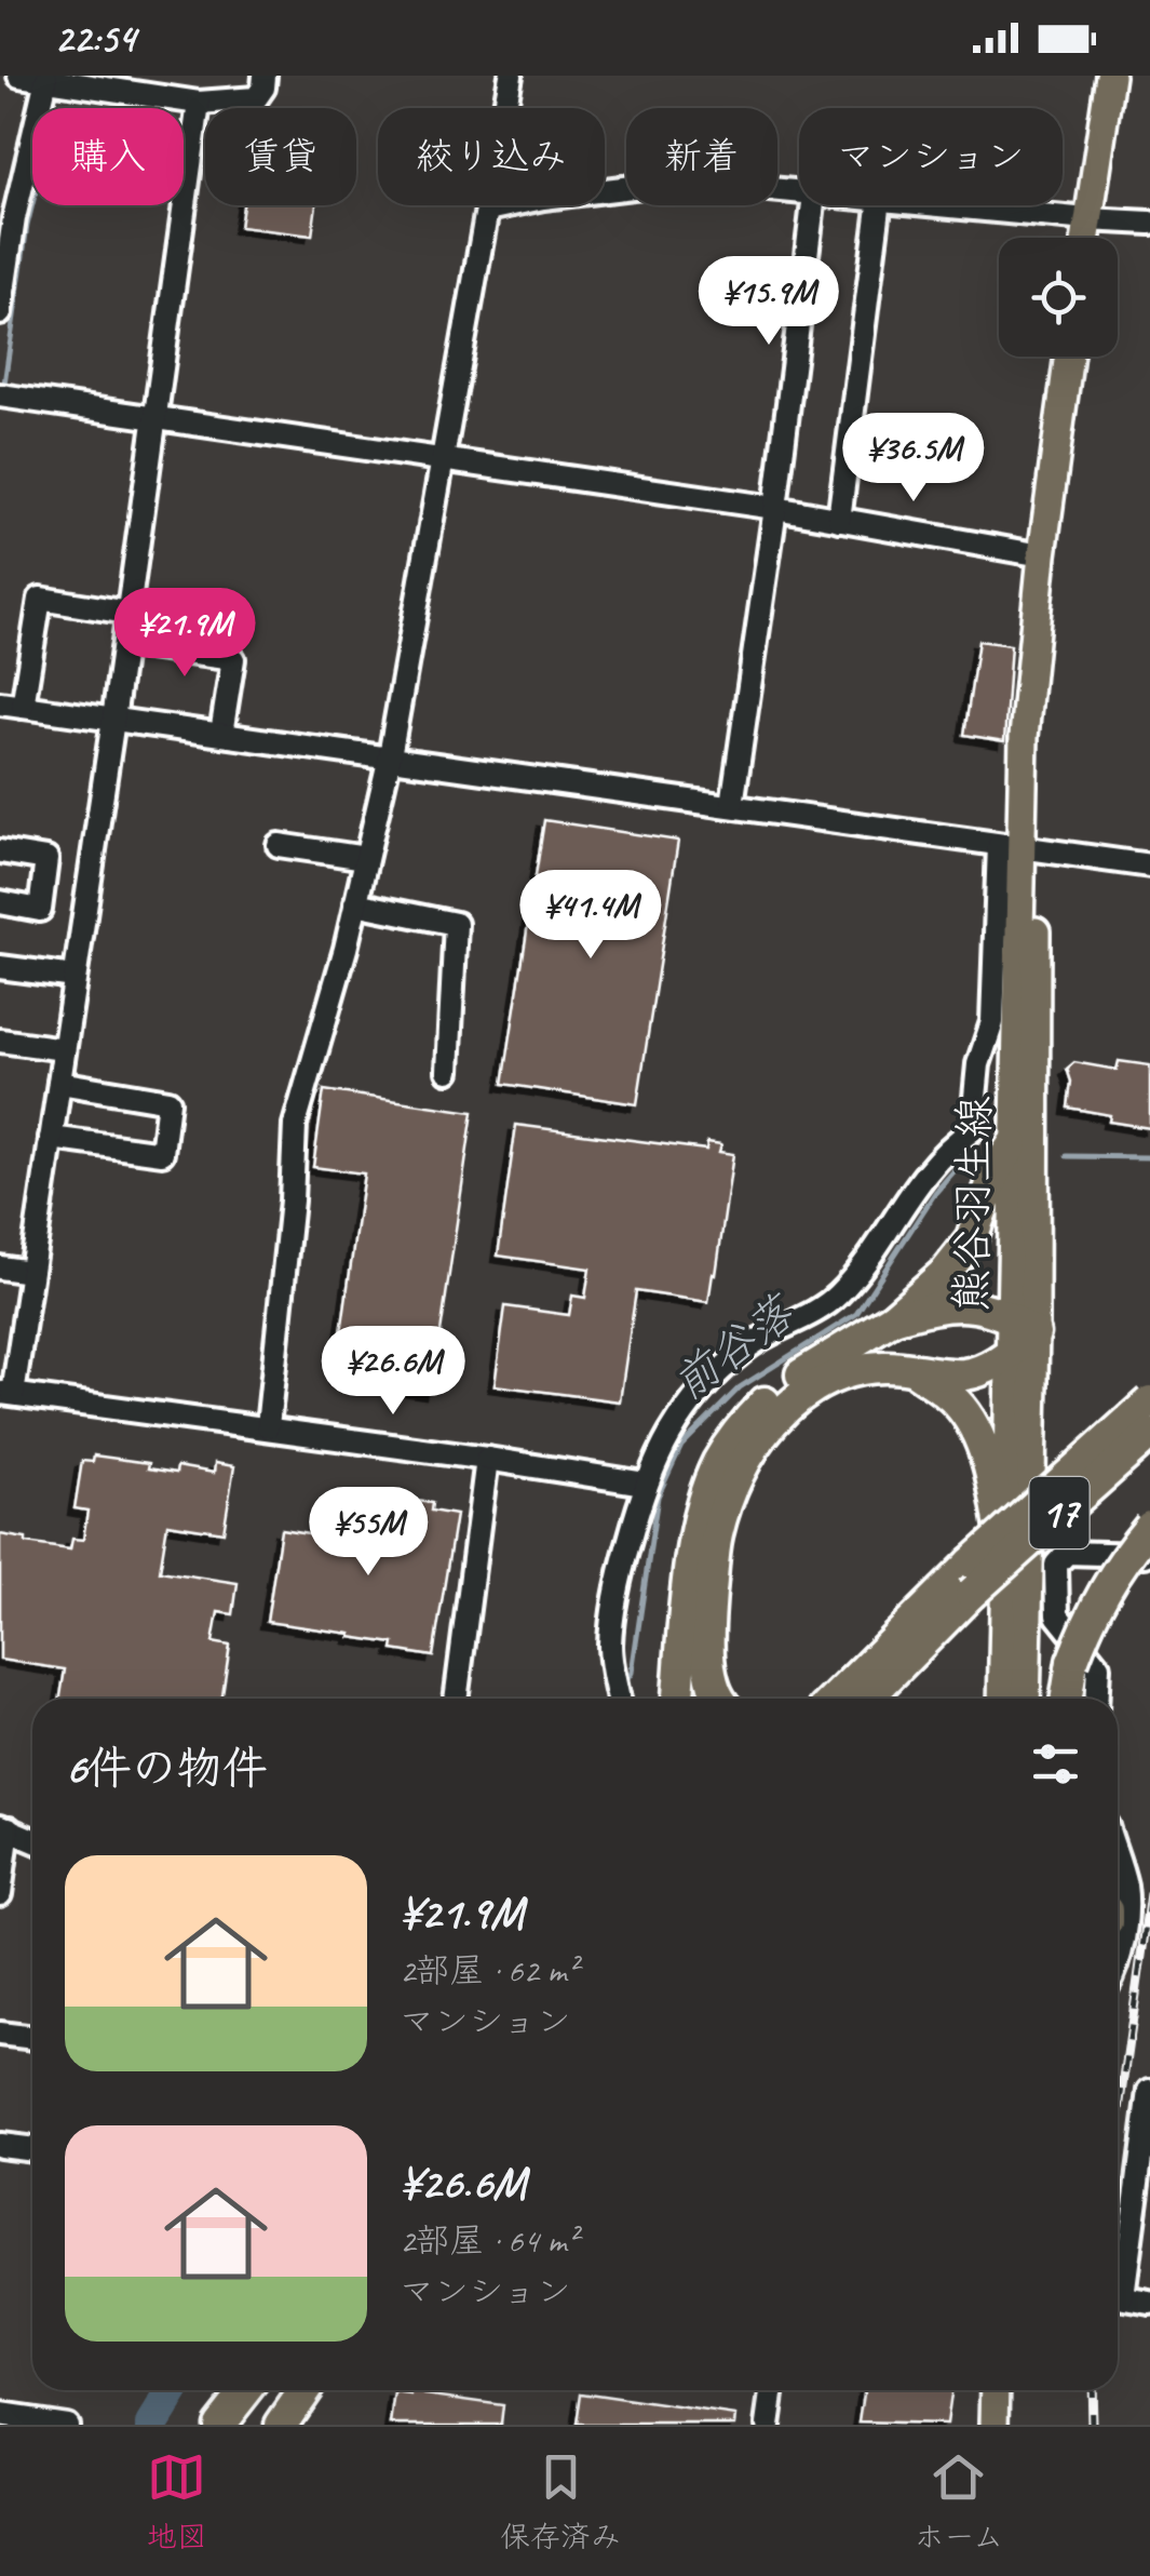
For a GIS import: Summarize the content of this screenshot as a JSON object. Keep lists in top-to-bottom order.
{
  "streets": {
    "highway": ["17"],
    "main road": ["熊谷羽生線"]
  },
  "water": ["前谷落"],
  "page": {
    "status": "22:54",
    "chip": [
      "購入",
      "賃貸",
      "絞り込み",
      "新着",
      "マンション"
    ],
    "price": [
      "¥15.9M",
      "¥36.5M",
      "¥21.9M",
      "¥41.4M",
      "¥26.6M",
      "¥55M"
    ],
    "heading": "6件の物件",
    "list": [
      {
        "name": "¥21.9M",
        "note": "2部屋 · 62 m² · マンション"
      },
      {
        "name": "¥26.6M",
        "note": "2部屋 · 64 m² · マンション"
      }
    ],
    "tabs": ["地図", "保存済み", "ホーム"]
  }
}
